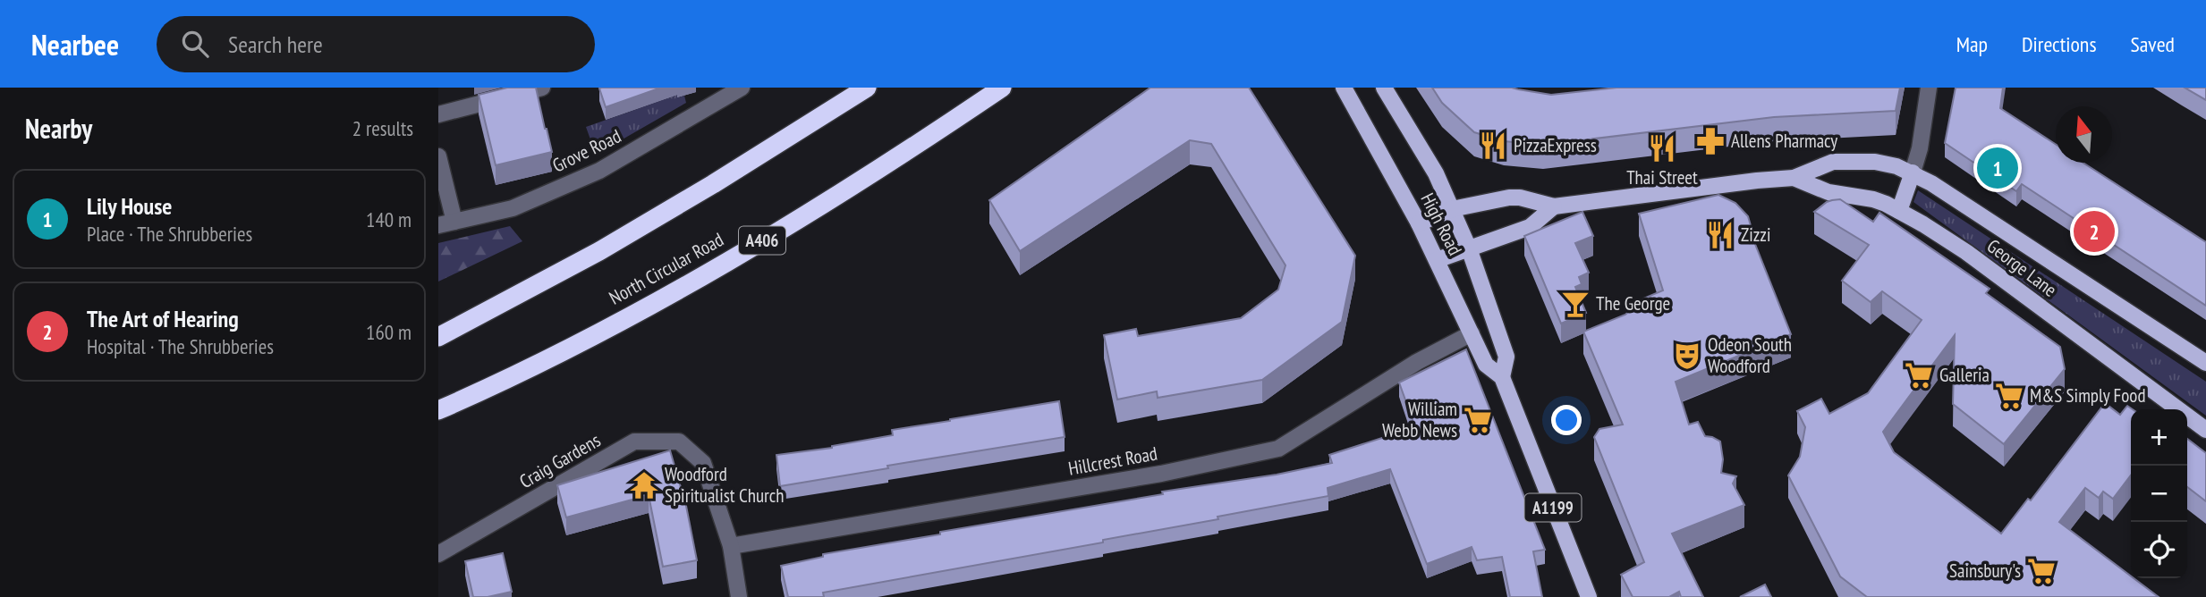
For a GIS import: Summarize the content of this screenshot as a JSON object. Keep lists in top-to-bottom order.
{
  "streets": {
    "highway": ["A406", "North Circular Road"],
    "main road": ["High Road", "George Lane", "A1199"],
    "street": ["Grove Road", "Craig Gardens", "Hillcrest Road"]
  },
  "crossings": [
    ["High Road", "George Lane"],
    ["High Road", "Hillcrest Road"],
    ["A406", "North Circular Road"],
    ["Craig Gardens", "Hillcrest Road"]
  ],
  "places": {
    "pharmacy": ["Allens Pharmacy"],
    "restaurant": ["PizzaExpress", "Thai Street", "Zizzi"],
    "bar": ["The George"],
    "theatre": ["Odeon South Woodford"],
    "supermarket": [
      "Galleria",
      "M&S Simply Food",
      "William Webb News",
      "Sainsbury's"
    ],
    "temple": ["Woodford Spiritualist Church"]
  },
  "north": "top",
  "page": {
    "header": "Nearbee",
    "search": "Search here",
    "nav": ["Map", "Directions", "Saved"],
    "heading": ["Nearby", "2 results"],
    "pins": ["1", "2"],
    "list": [
      {
        "mark": "1",
        "name": "Lily House",
        "note": "Place · The Shrubberies",
        "value": "140 m"
      },
      {
        "mark": "2",
        "name": "The Art of Hearing",
        "note": "Hospital · The Shrubberies",
        "value": "160 m"
      }
    ],
    "map_buttons": ["+", "−"]
  }
}
